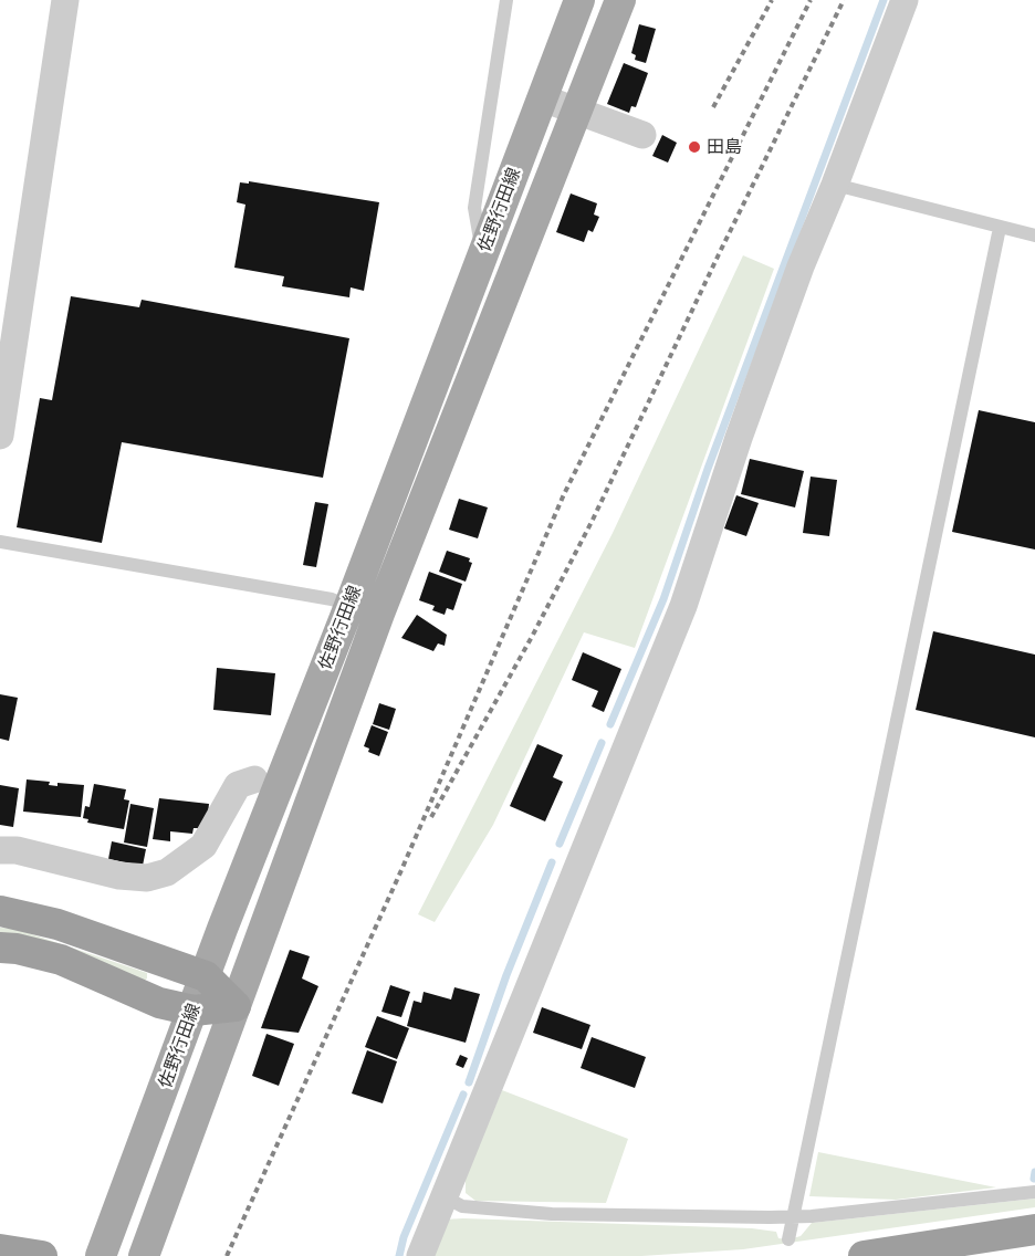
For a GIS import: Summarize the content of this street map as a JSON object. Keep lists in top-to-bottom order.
{
  "streets": {
    "main road": ["佐野行田線"]
  },
  "places": ["田島"]
}
